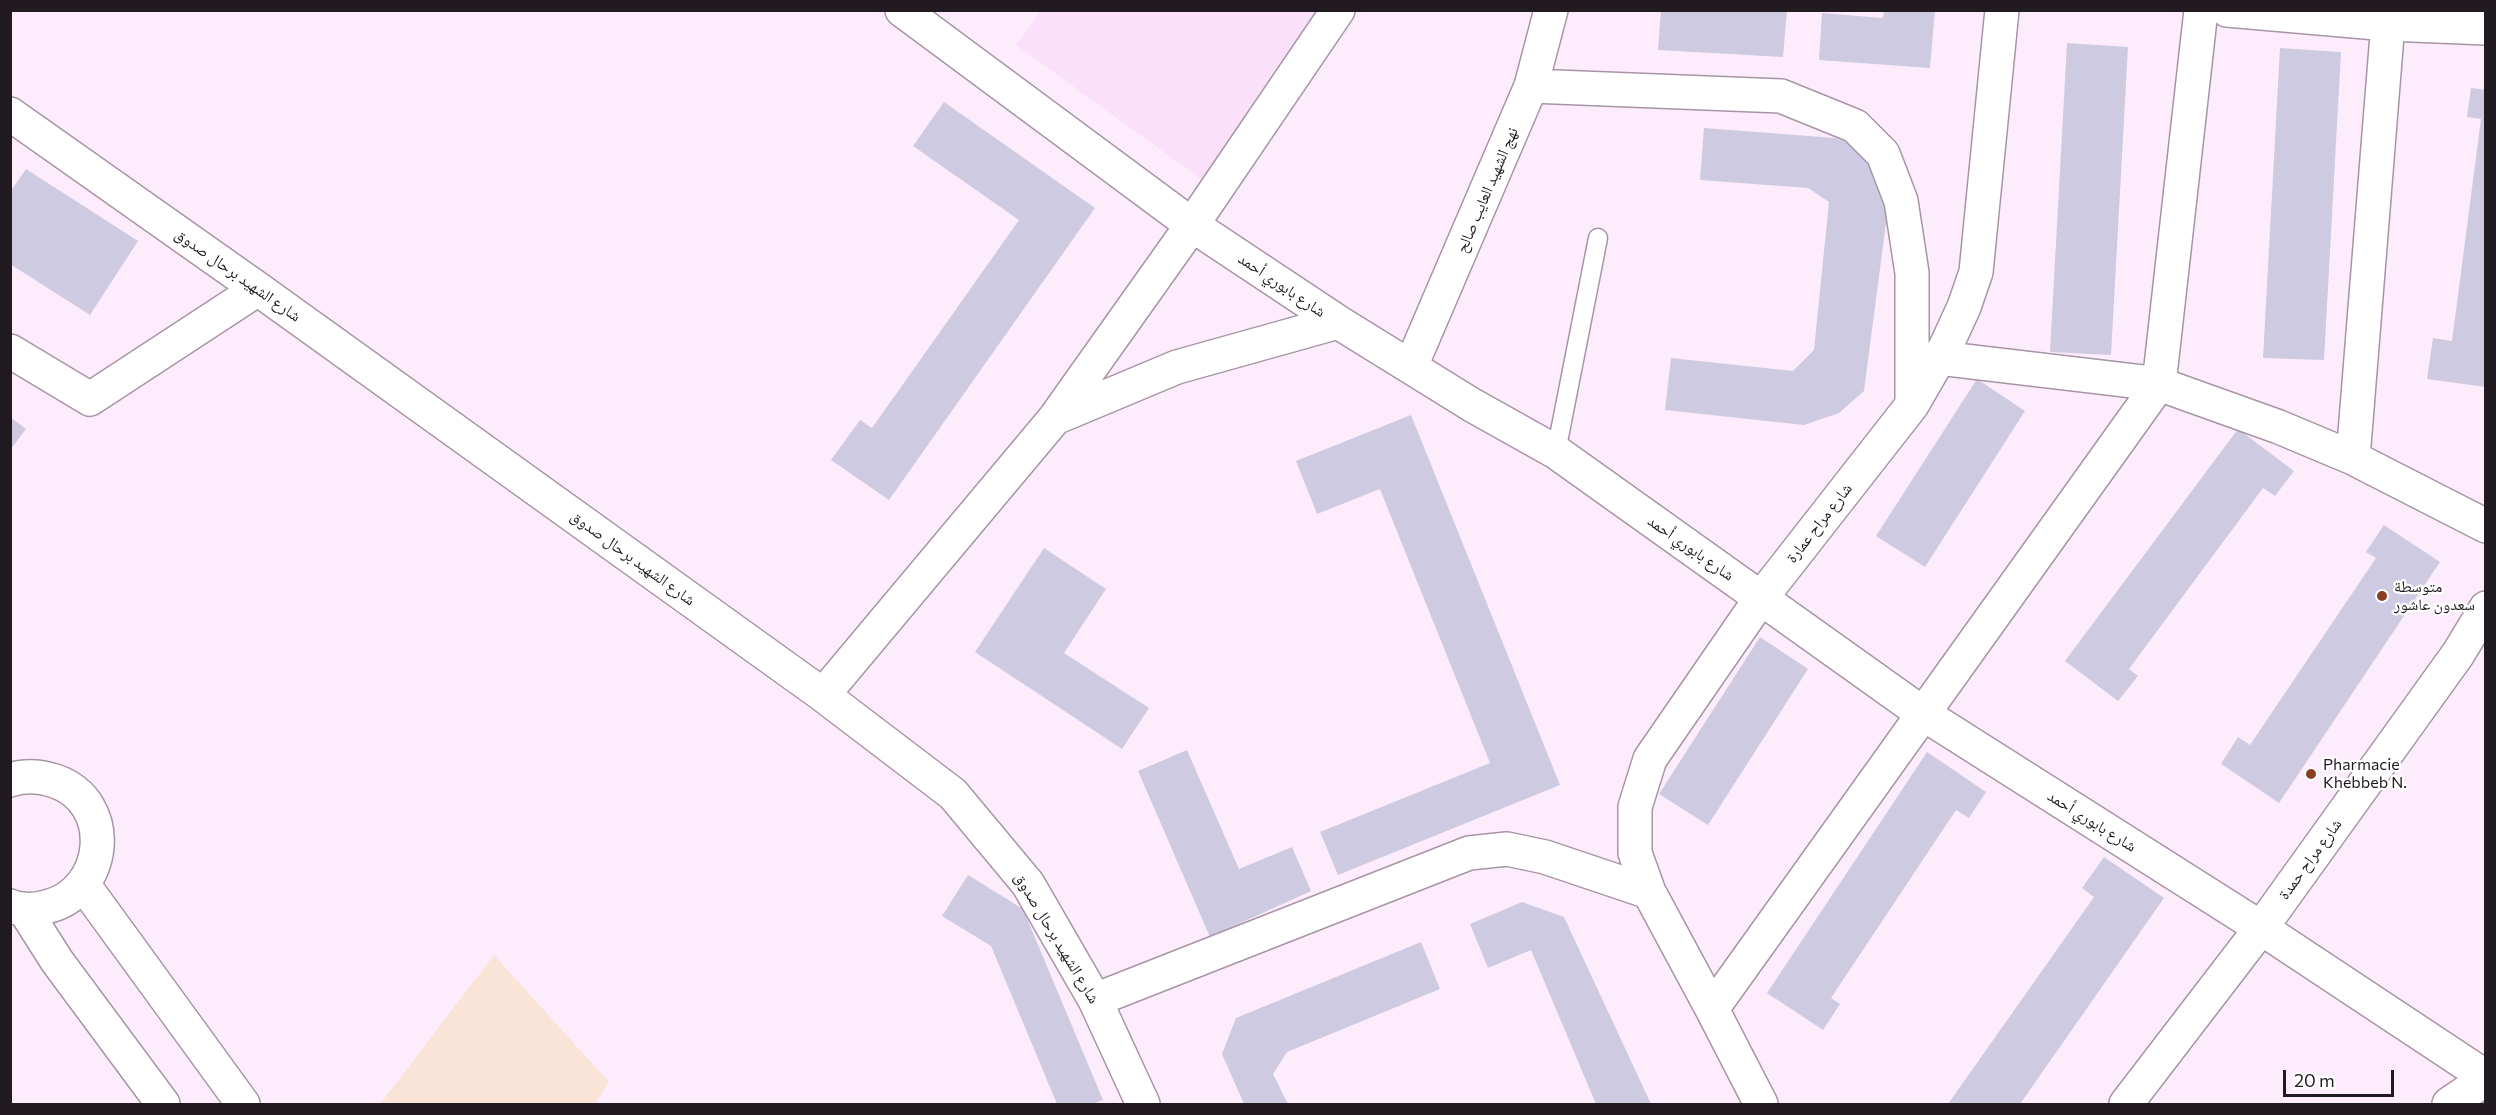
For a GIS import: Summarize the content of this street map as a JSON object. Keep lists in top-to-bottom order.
{
  "streets": {
    "street": [
      "نهج الشهيد العايب صالح",
      "شارع الشهيد برحال صدوق",
      "شارع بابوري أحمد",
      "شارع مراح عمارة",
      "شارع مراح حمدة"
    ]
  },
  "crossings": [
    ["نهج الشهيد العايب صالح", "شارع بابوري أحمد"],
    ["شارع بابوري أحمد", "شارع مراح عمارة"],
    ["شارع بابوري أحمد", "شارع مراح حمدة"]
  ],
  "places": ["متوسطة سعدون عاشور", "Pharmacie Khebbeb N."],
  "scale_bar": "20 m"
}
